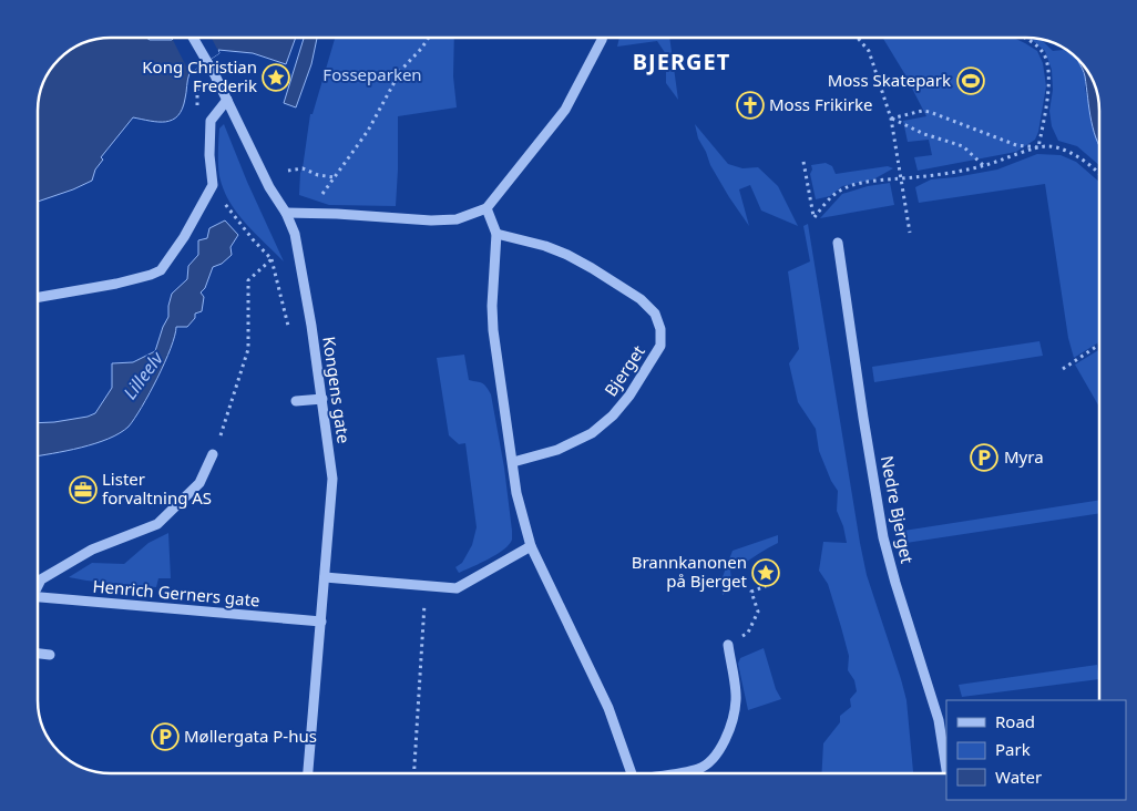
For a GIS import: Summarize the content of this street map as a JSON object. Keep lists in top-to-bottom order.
{
  "streets": {
    "street": [
      "Bjerget",
      "Kongens gate",
      "Nedre Bjerget",
      "Henrich Gerners gate"
    ]
  },
  "crossings": [
    ["Kongens gate", "Henrich Gerners gate"]
  ],
  "districts": ["BJERGET"],
  "water": ["Lilleelv"],
  "parks": ["Fosseparken"],
  "places": {
    "place": ["Kong Christian Frederik", "Brannkanonen på Bjerget"],
    "sports": ["Moss Skatepark"],
    "church": ["Moss Frikirke"],
    "parking": ["Myra", "Møllergata P-hus"],
    "office": ["Lister forvaltning AS"]
  },
  "legend": ["Road", "Park", "Water"]
}
